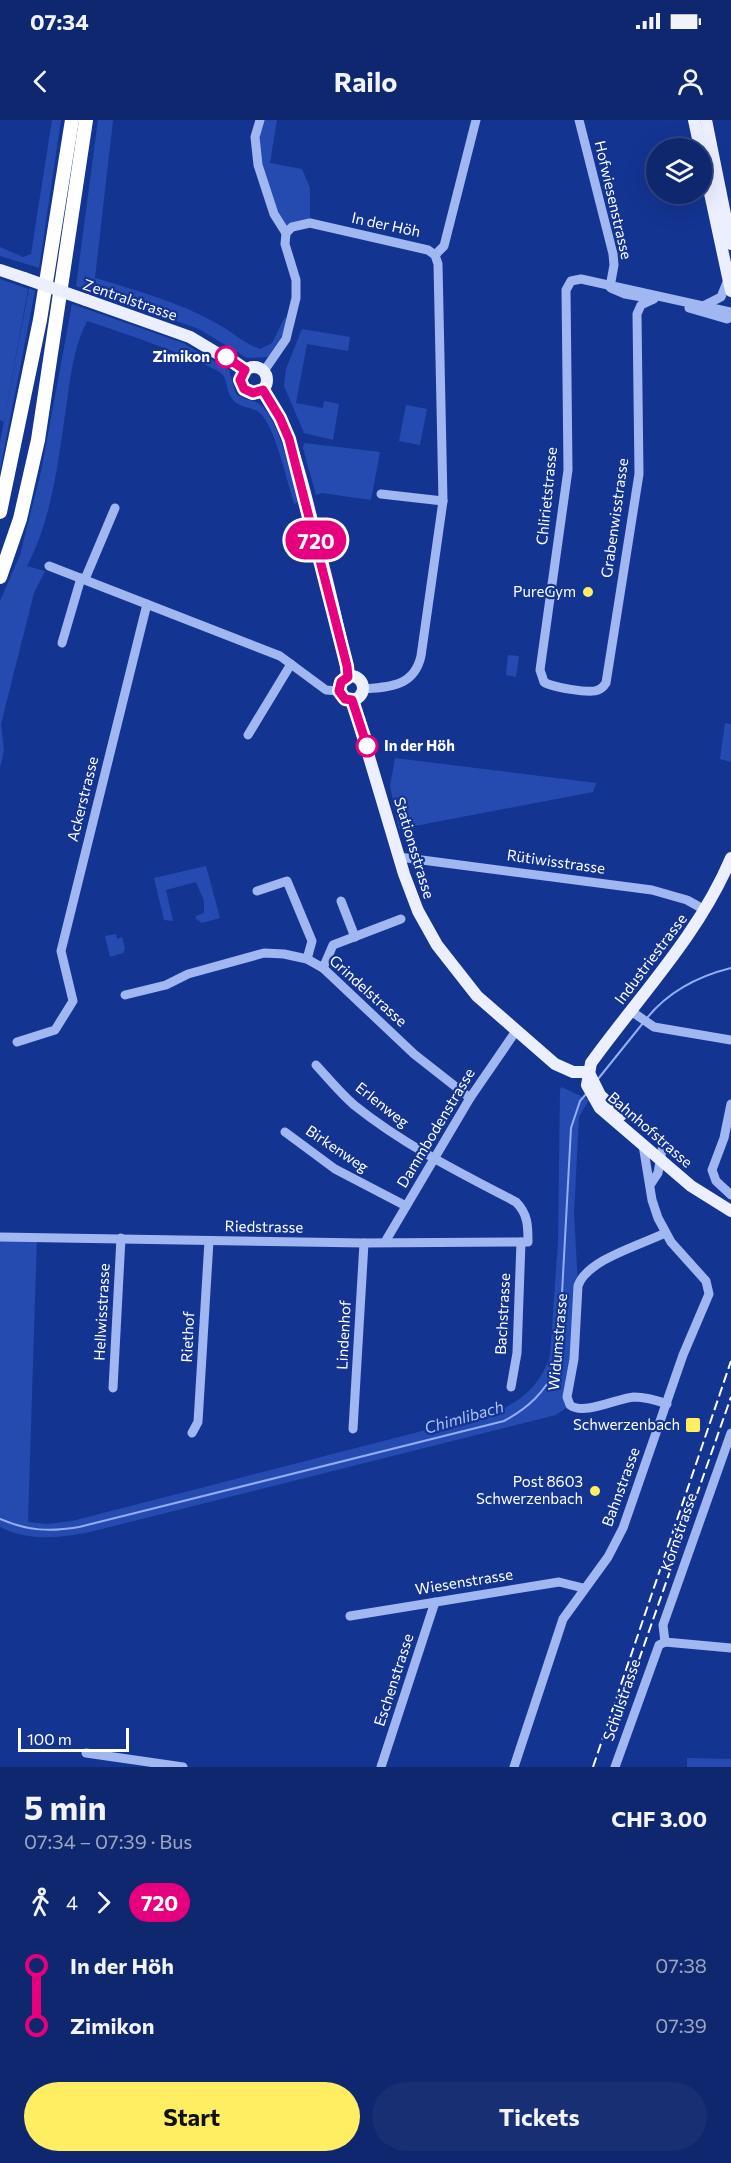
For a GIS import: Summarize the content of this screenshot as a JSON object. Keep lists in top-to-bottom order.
{
  "streets": {
    "main road": [
      "Zentralstrasse",
      "Stationsstrasse",
      "Industriestrasse",
      "Bahnhofstrasse"
    ],
    "street": [
      "Hofwiesenstrasse",
      "In der Höh",
      "Chlirietstrasse",
      "Grabenwisstrasse",
      "Ackerstrasse",
      "Rütiwisstrasse",
      "Grindelstrasse",
      "Erlenweg",
      "Dammbodenstrasse",
      "Birkenweg",
      "Riedstrasse",
      "Hellwisstrasse",
      "Bachstrasse",
      "Lindenhof",
      "Riethof",
      "Widumstrasse",
      "Bahnstrasse",
      "Kornstrasse",
      "Wiesenstrasse",
      "Eschenstrasse",
      "Schulstrasse"
    ]
  },
  "crossings": [
    ["Hofwiesenstrasse", "Chlirietstrasse"],
    ["In der Höh", "Stationsstrasse"],
    ["Chlirietstrasse", "Grabenwisstrasse"],
    ["Stationsstrasse", "Rütiwisstrasse"],
    ["Stationsstrasse", "Industriestrasse"],
    ["Stationsstrasse", "Dammbodenstrasse"],
    ["Stationsstrasse", "Bahnhofstrasse"],
    ["Rütiwisstrasse", "Industriestrasse"],
    ["Industriestrasse", "Bahnhofstrasse"],
    ["Grindelstrasse", "Dammbodenstrasse"],
    ["Erlenweg", "Dammbodenstrasse"],
    ["Erlenweg", "Bachstrasse"],
    ["Dammbodenstrasse", "Birkenweg"],
    ["Dammbodenstrasse", "Riedstrasse"],
    ["Dammbodenstrasse", "Bachstrasse"],
    ["Bahnhofstrasse", "Bahnstrasse"],
    ["Riedstrasse", "Hellwisstrasse"],
    ["Riedstrasse", "Bachstrasse"],
    ["Riedstrasse", "Lindenhof"],
    ["Riedstrasse", "Riethof"],
    ["Widumstrasse", "Bahnstrasse"],
    ["Bahnstrasse", "Wiesenstrasse"],
    ["Kornstrasse", "Schulstrasse"],
    ["Wiesenstrasse", "Eschenstrasse"]
  ],
  "water": ["Chimlibach"],
  "places": {
    "other": [
      "Zimikon",
      "PureGym",
      "In der Höh",
      "Post 8603 Schwerzenbach"
    ],
    "transit": ["Schwerzenbach"]
  },
  "lines": ["bus line 720"],
  "scale_bar": "100 m",
  "page": {
    "status": "07:34",
    "header": "Railo",
    "on_map": "720",
    "scale": "100 m",
    "heading": ["5 min", "07:34 – 07:39 · Bus", "CHF 3.00"],
    "legs": ["4", "720"],
    "list": [
      {
        "name": "In der Höh",
        "value": "07:38"
      },
      {
        "name": "Zimikon",
        "value": "07:39"
      }
    ],
    "buttons": ["Start", "Tickets"]
  }
}
